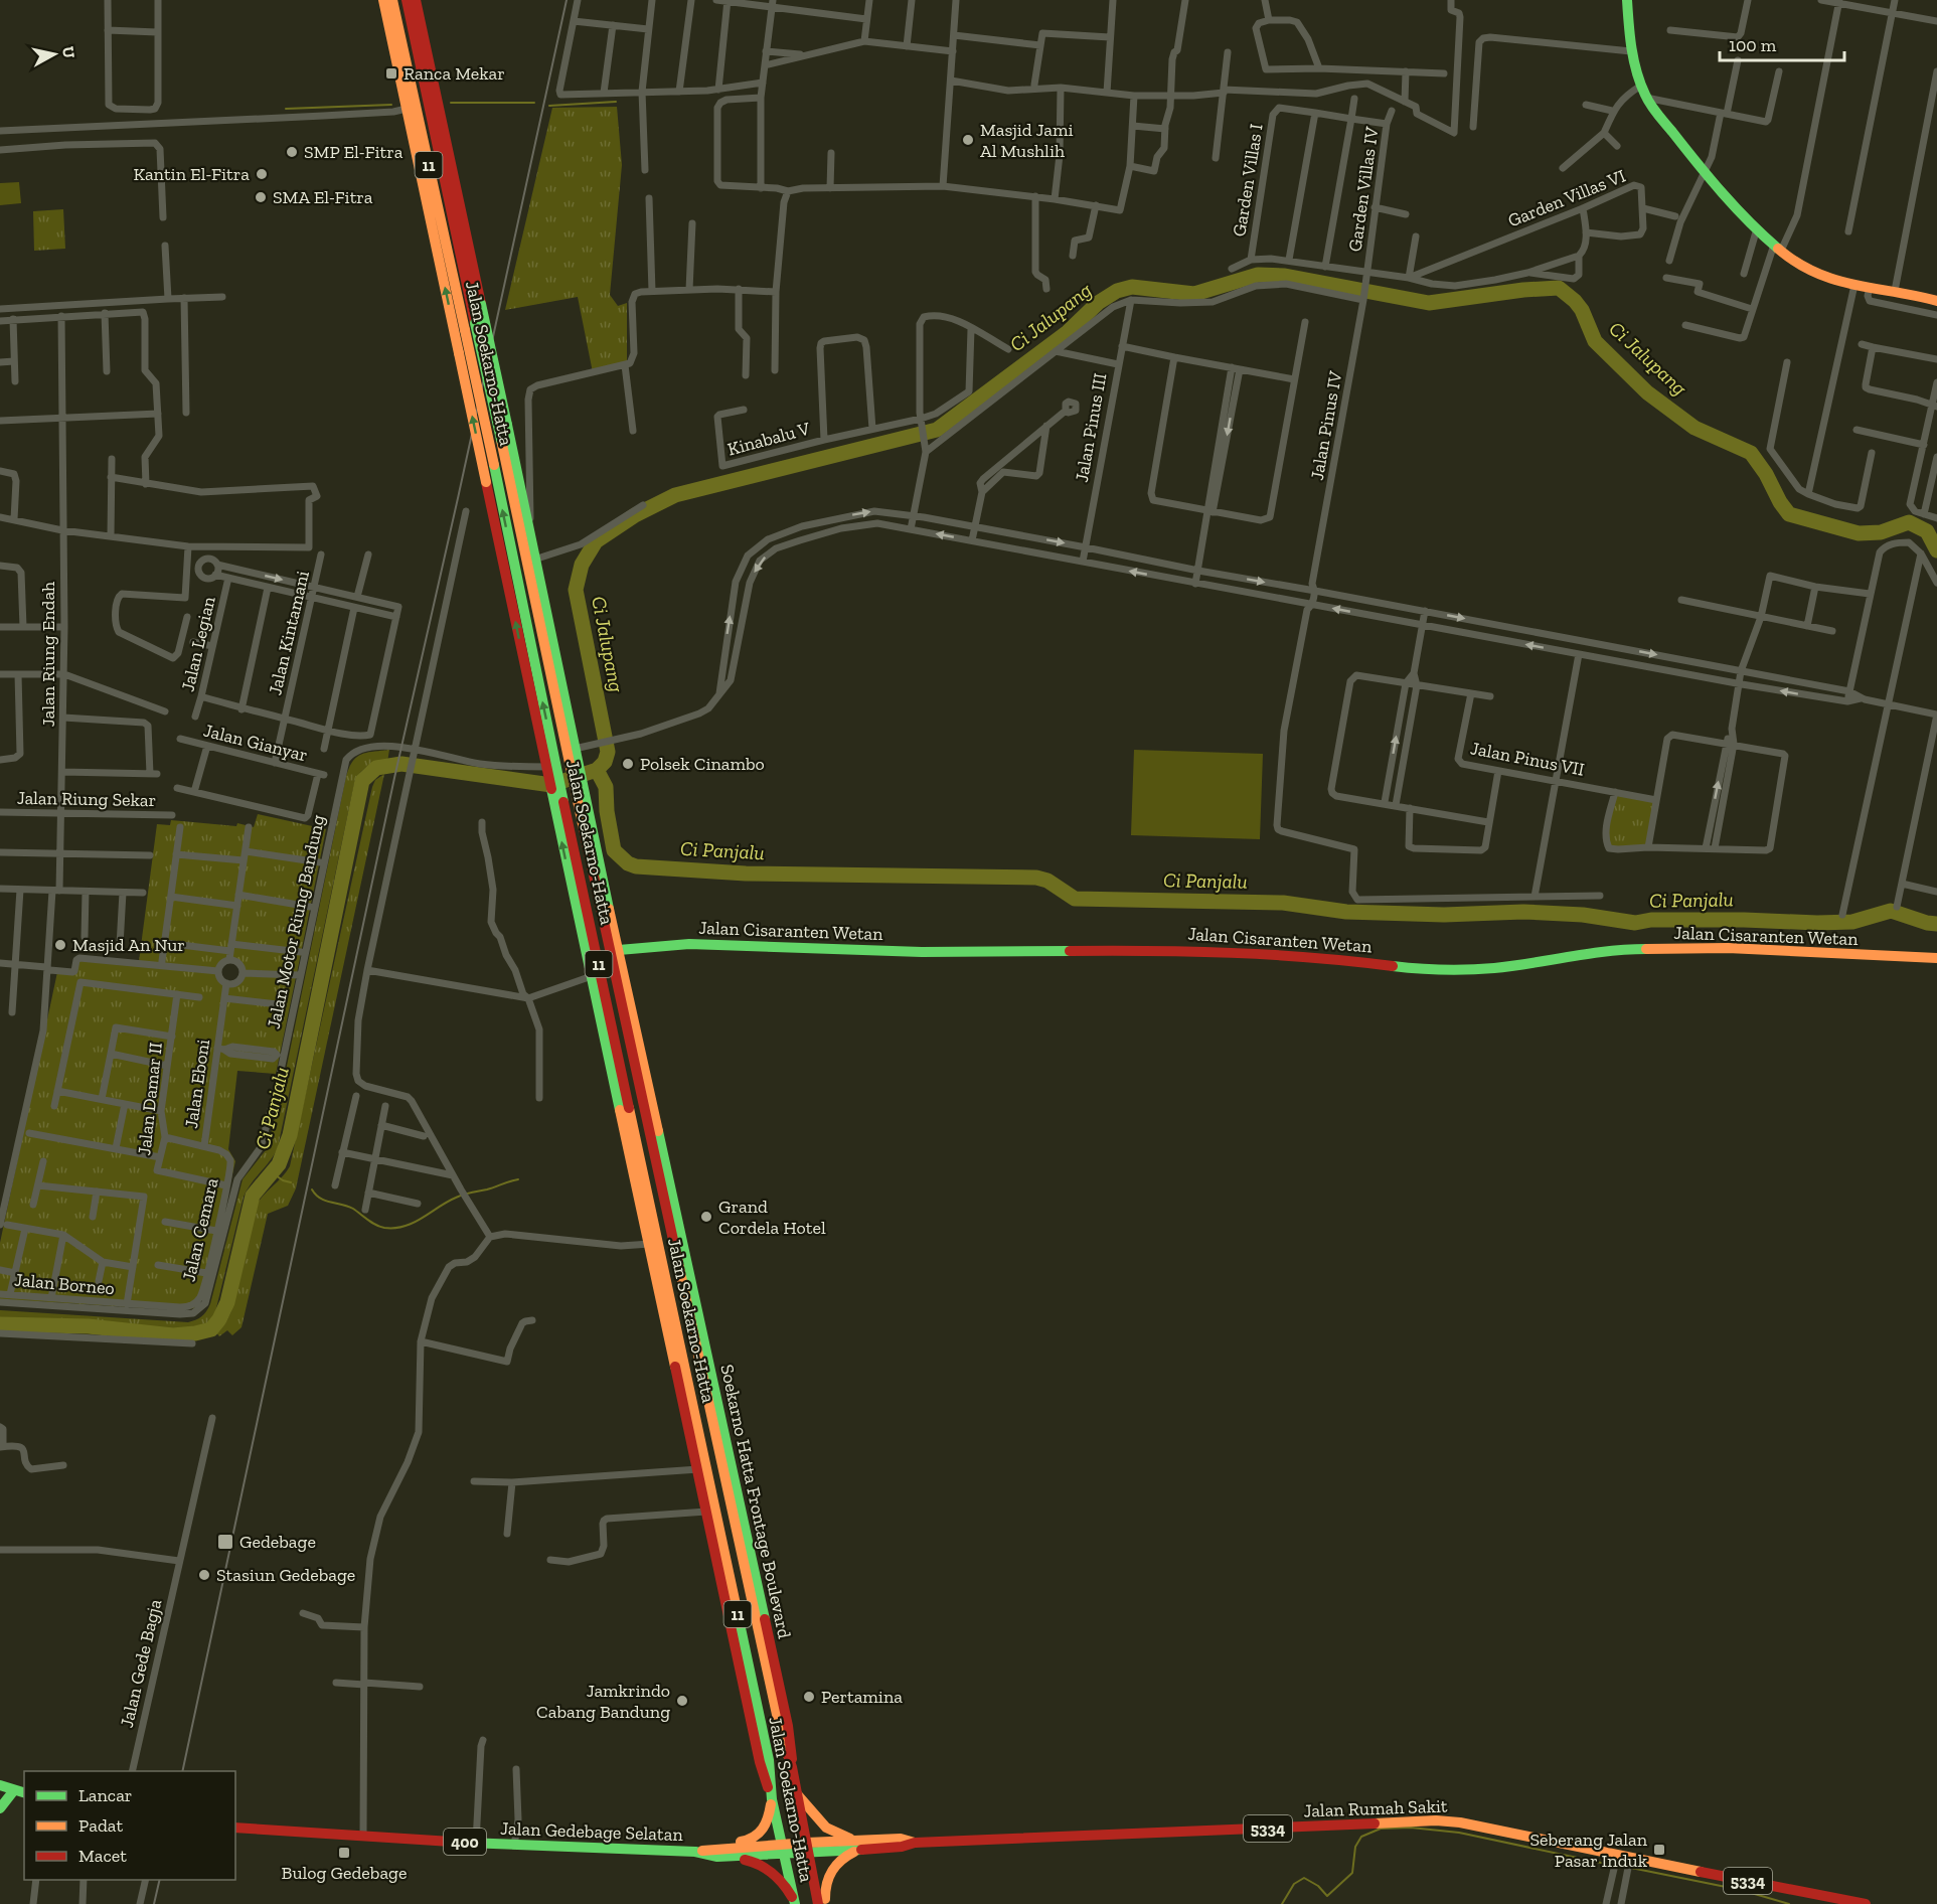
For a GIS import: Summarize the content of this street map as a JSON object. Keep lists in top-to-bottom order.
{
  "streets": {
    "main road": [
      "11",
      "Jalan Soekarno-Hatta",
      "Jalan Cisaranten Wetan",
      "Soekarno Hatta Frontage Boulevard",
      "Jalan Rumah Sakit",
      "5334",
      "Jalan Gedebage Selatan",
      "400"
    ],
    "street": [
      "Garden Villas I",
      "Garden Villas IV",
      "Garden Villas VI",
      "Jalan Pinus IV",
      "Jalan Pinus III",
      "Kinabalu V",
      "Jalan Kintamani",
      "Jalan Legian",
      "Jalan Riung Endah",
      "Jalan Gianyar",
      "Jalan Pinus VII",
      "Jalan Riung Sekar",
      "Jalan Motor Riung Bandung",
      "Jalan Eboni",
      "Jalan Damar II",
      "Jalan Cemara",
      "Jalan Borneo",
      "Jalan Gede Bagja"
    ]
  },
  "crossings": [
    ["Garden Villas IV", "Jalan Pinus IV"],
    ["Jalan Soekarno-Hatta", "Jalan Motor Riung Bandung"],
    ["Jalan Soekarno-Hatta", "Jalan Cisaranten Wetan"],
    ["Jalan Soekarno-Hatta", "Soekarno Hatta Frontage Boulevard"],
    ["Jalan Soekarno-Hatta", "Jalan Rumah Sakit"],
    ["Jalan Soekarno-Hatta", "Jalan Gedebage Selatan"],
    ["Jalan Kintamani", "Jalan Gianyar"],
    ["Jalan Riung Endah", "Jalan Riung Sekar"],
    ["Jalan Eboni", "Jalan Damar II"],
    ["Jalan Eboni", "Jalan Cemara"],
    ["Jalan Damar II", "Jalan Cemara"],
    ["Jalan Cemara", "Jalan Borneo"],
    ["Jalan Rumah Sakit", "Jalan Gedebage Selatan"]
  ],
  "water": ["Ci Jalupang", "Ci Panjalu"],
  "places": {
    "transit": [
      "Ranca Mekar",
      "Gedebage",
      "Seberang Jalan Pasar Induk",
      "Bulog Gedebage"
    ],
    "other": [
      "Masjid Jami Al Mushlih",
      "SMP El-Fitra",
      "Kantin El-Fitra",
      "SMA El-Fitra",
      "Polsek Cinambo",
      "Masjid An Nur",
      "Grand Cordela Hotel",
      "Stasiun Gedebage",
      "Pertamina",
      "Jamkrindo Cabang Bandung"
    ]
  },
  "legend": ["Lancar", "Padat", "Macet"],
  "scale_bar": "100 m",
  "north": "right"
}
